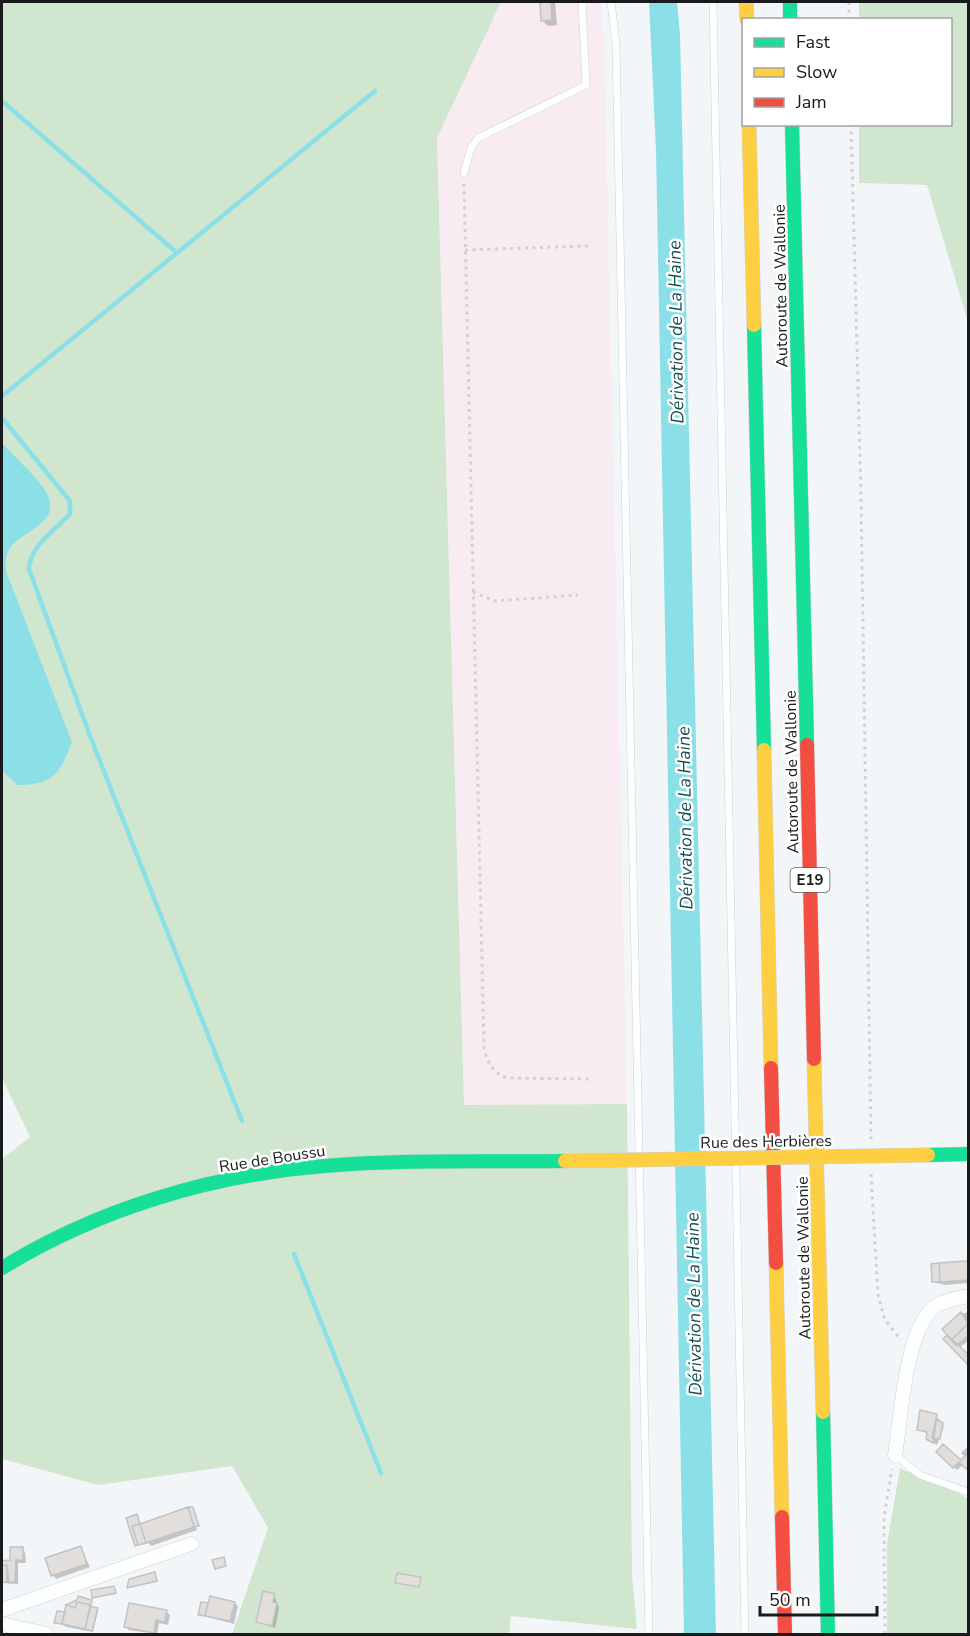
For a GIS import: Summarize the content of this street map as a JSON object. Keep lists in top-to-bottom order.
{
  "streets": {
    "main road": [
      "Autoroute de Wallonie",
      "E19",
      "Rue des Herbières",
      "Rue de Boussu"
    ]
  },
  "crossings": [
    ["Rue des Herbières", "Rue de Boussu"]
  ],
  "water": ["Dérivation de La Haine"],
  "legend": ["Fast", "Slow", "Jam"],
  "scale_bar": "50 m"
}
